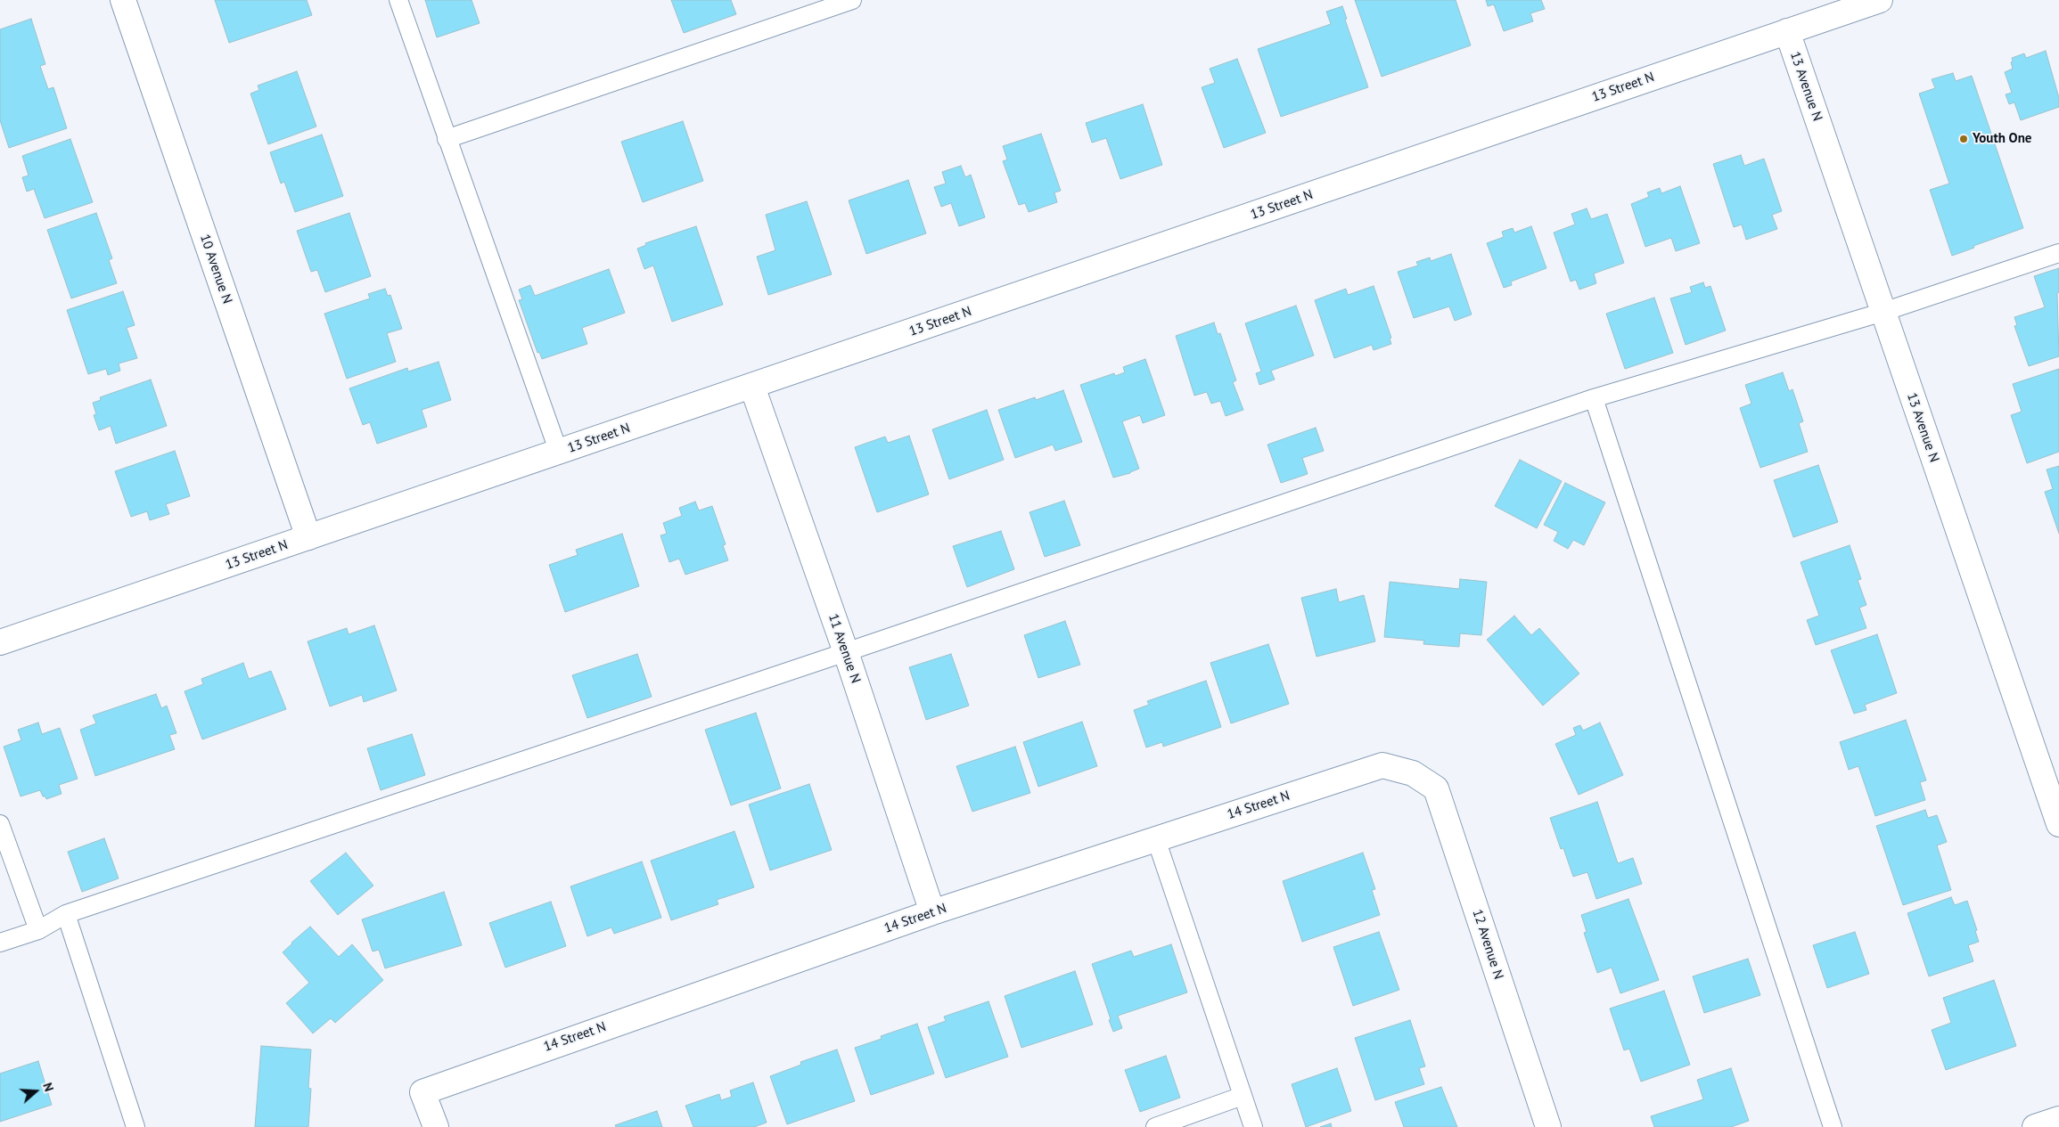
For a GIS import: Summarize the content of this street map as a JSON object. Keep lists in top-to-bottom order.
{
  "streets": {
    "street": [
      "13 Avenue N",
      "13 Street N",
      "10 Avenue N",
      "11 Avenue N",
      "14 Street N",
      "12 Avenue N"
    ]
  },
  "crossings": [
    ["13 Avenue N", "13 Street N"],
    ["13 Street N", "10 Avenue N"],
    ["13 Street N", "11 Avenue N"],
    ["11 Avenue N", "14 Street N"],
    ["14 Street N", "12 Avenue N"]
  ],
  "places": ["Youth One"],
  "north": "right"
}
